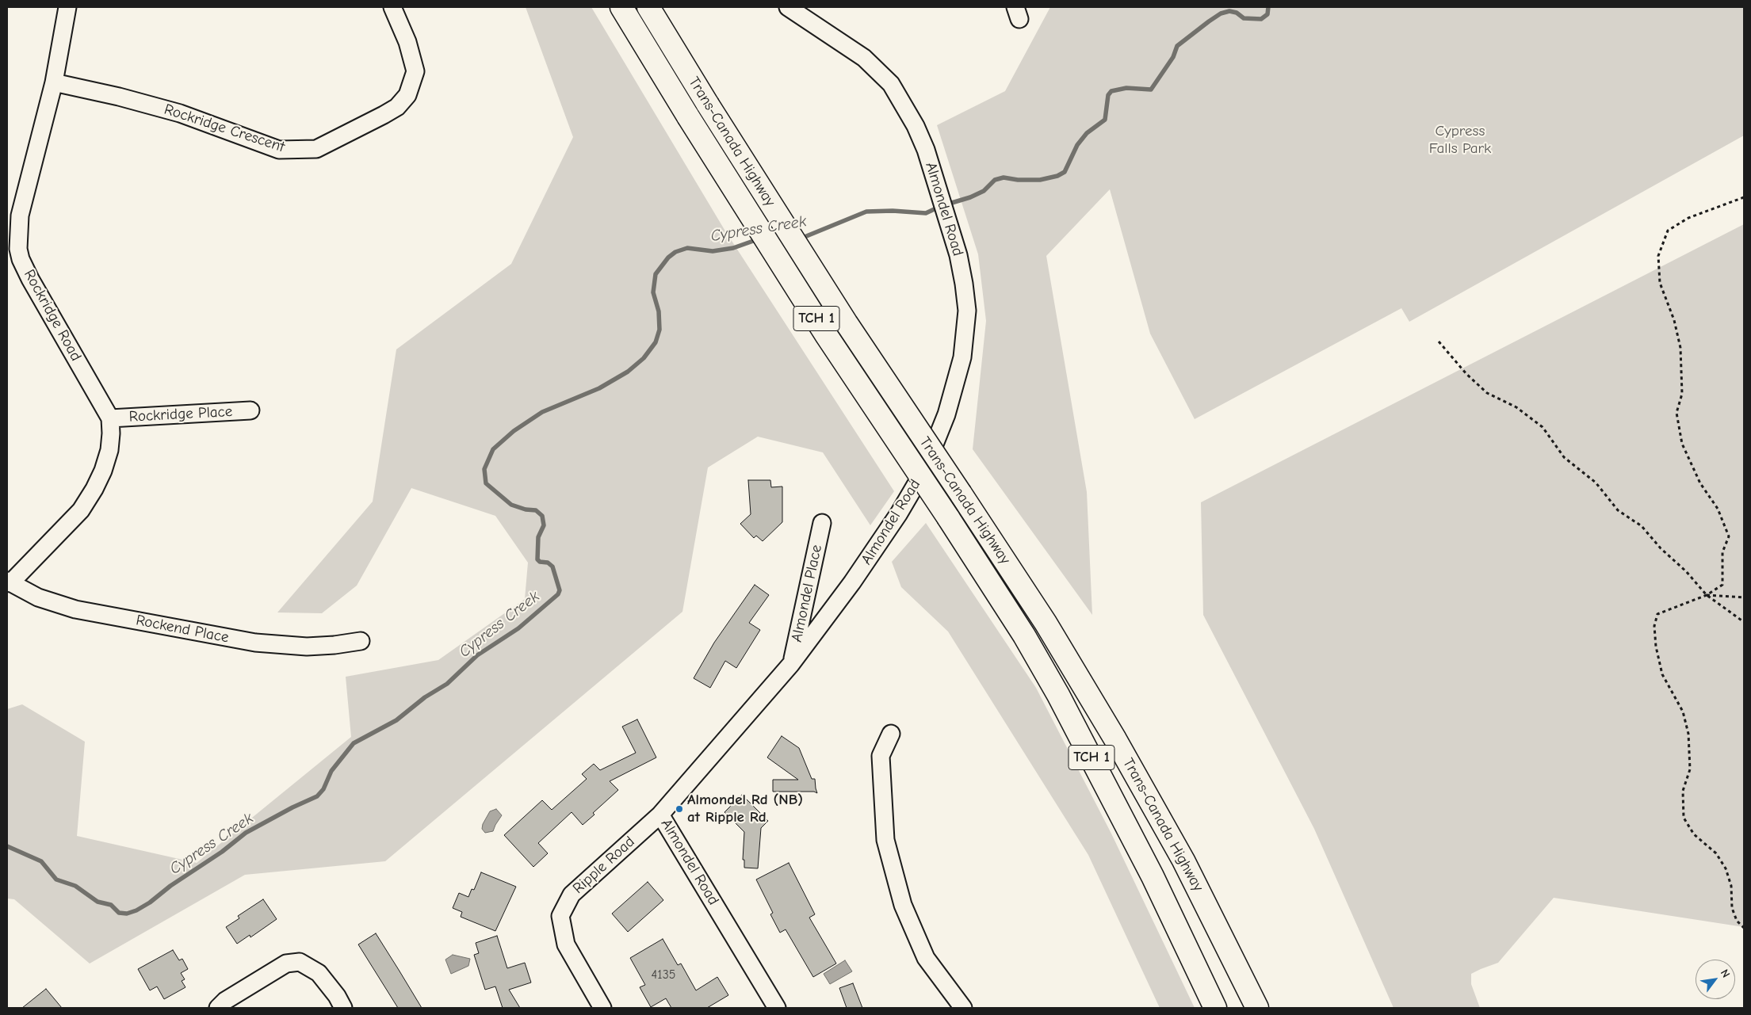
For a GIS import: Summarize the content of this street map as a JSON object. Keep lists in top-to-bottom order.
{
  "streets": {
    "highway": ["Trans-Canada Highway", "TCH 1"],
    "street": [
      "Rockridge Crescent",
      "Almondel Road",
      "Rockridge Road",
      "Rockridge Place",
      "Almondel Place",
      "Rockend Place",
      "Ripple Road"
    ]
  },
  "crossings": [
    ["Rockridge Crescent", "Rockridge Road"],
    ["Almondel Road", "Almondel Place"],
    ["Almondel Road", "Ripple Road"],
    ["Rockridge Road", "Rockridge Place"],
    ["Rockridge Road", "Rockend Place"]
  ],
  "water": ["Cypress Creek"],
  "parks": ["Cypress Falls Park"],
  "places": ["Almondel Rd (NB) at Ripple Rd"],
  "house_numbers": ["4135"],
  "north": "top right"
}
